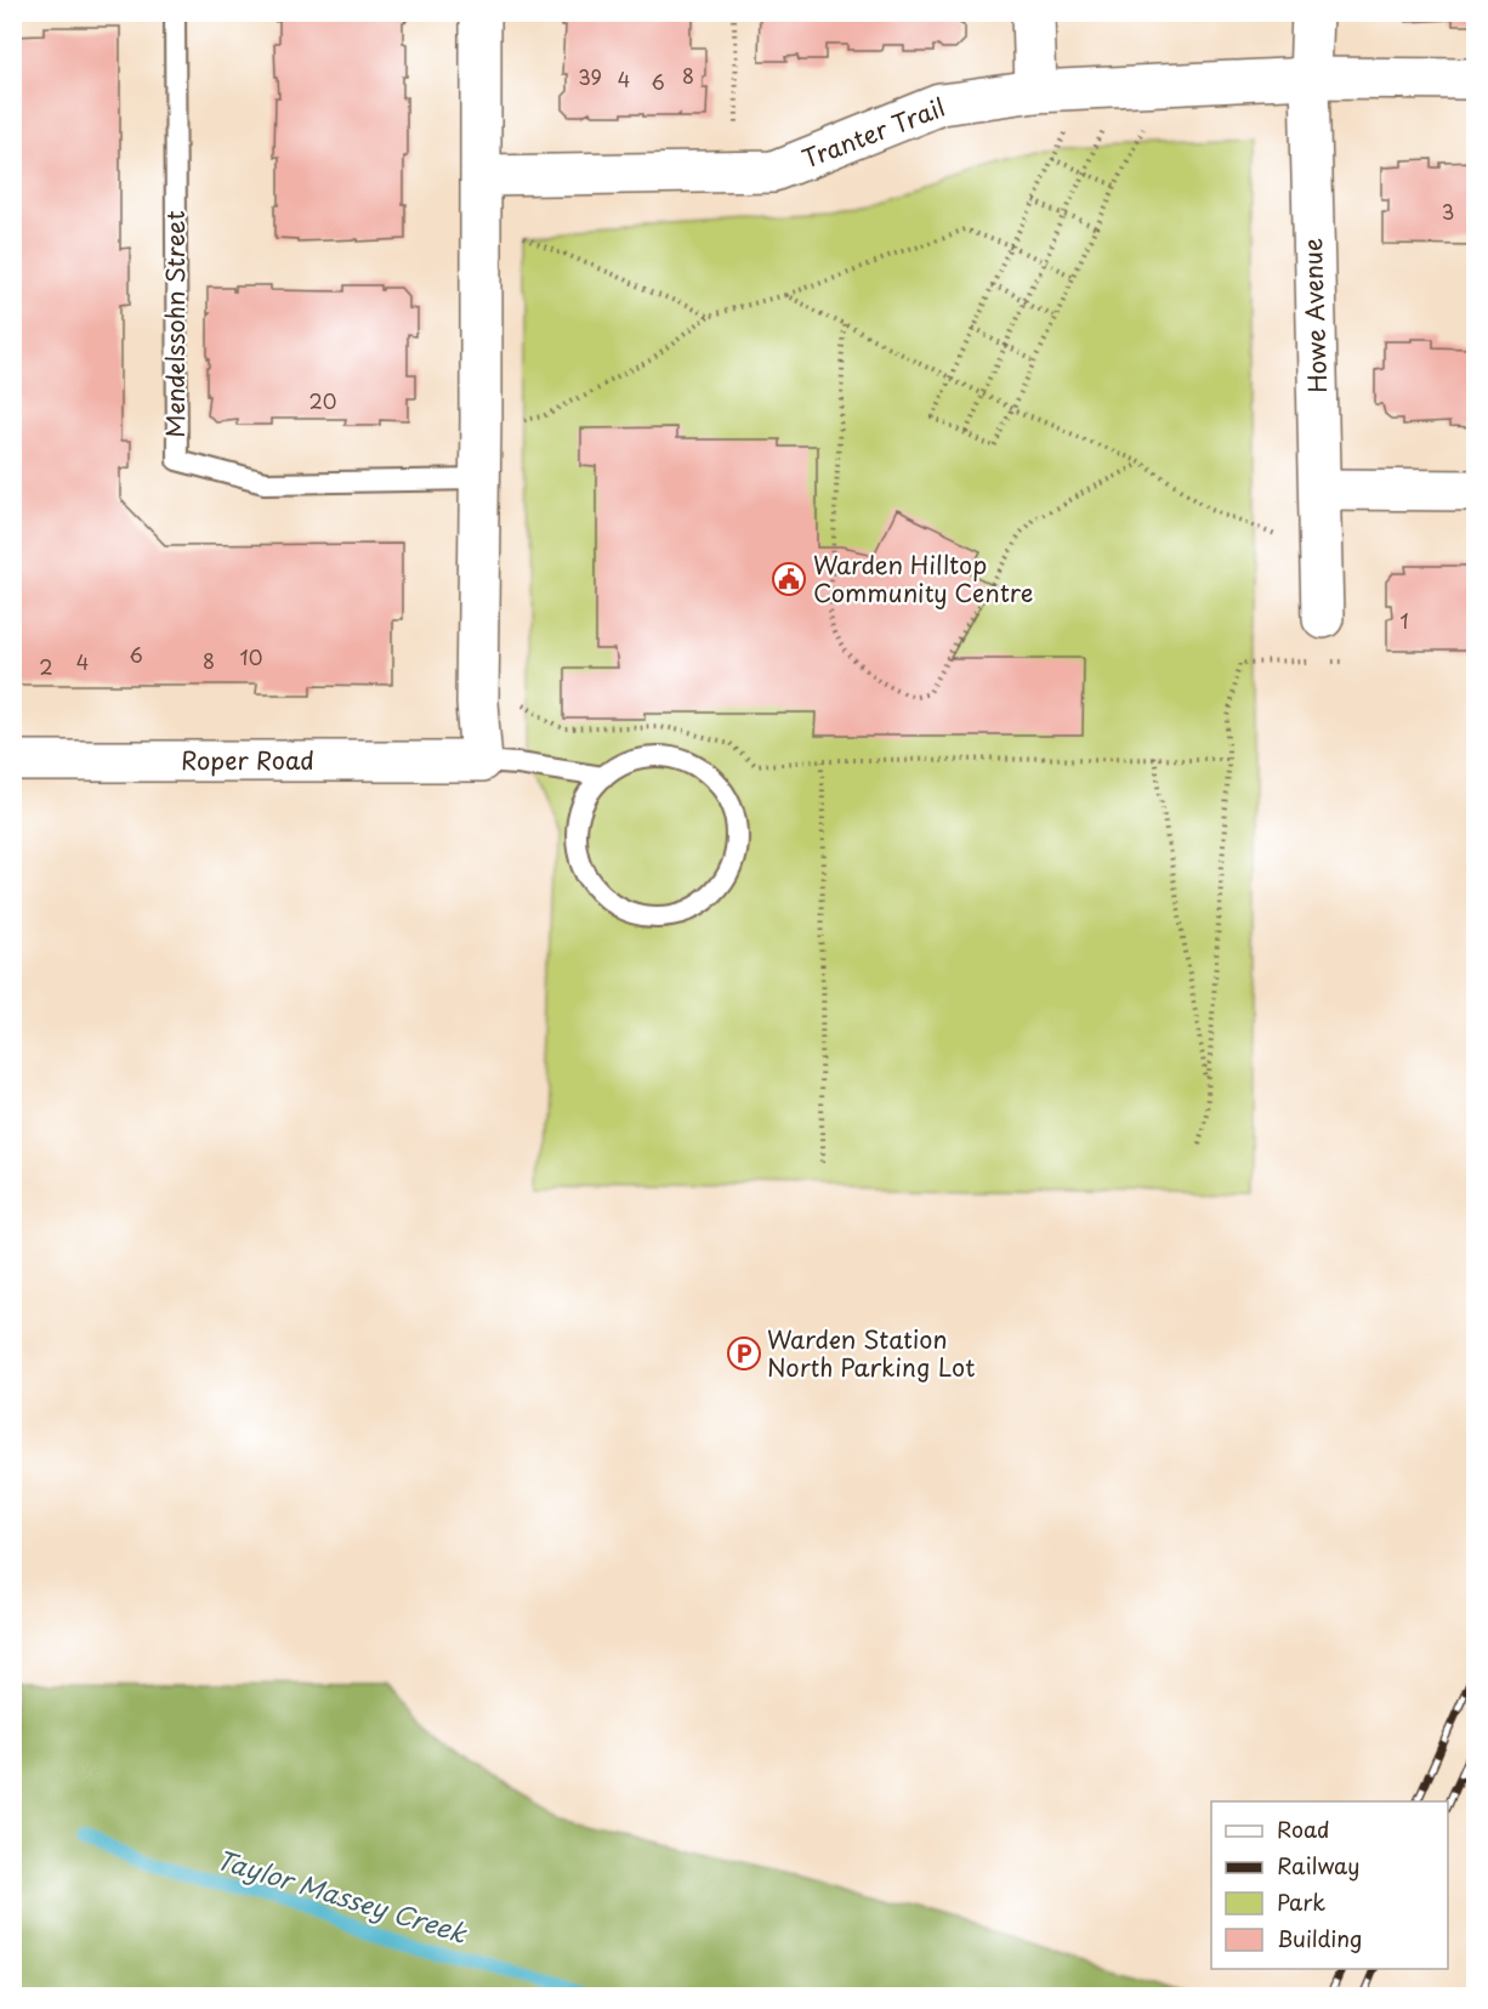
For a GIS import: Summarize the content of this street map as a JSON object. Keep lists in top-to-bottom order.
{
  "streets": {
    "street": ["Tranter Trail", "Howe Avenue", "Roper Road"],
    "lane": ["Mendelssohn Street"]
  },
  "crossings": [
    ["Tranter Trail", "Howe Avenue"]
  ],
  "water": ["Taylor Massey Creek"],
  "places": {
    "public building": ["Warden Hilltop Community Centre"],
    "parking": ["Warden Station North Parking Lot"]
  },
  "house_numbers": [
    "8",
    "39",
    "4",
    "6",
    "3",
    "20",
    "1",
    "6",
    "10",
    "8",
    "4",
    "2"
  ],
  "legend": [
    "Road",
    "Railway",
    "Park",
    "Building"
  ]
}
